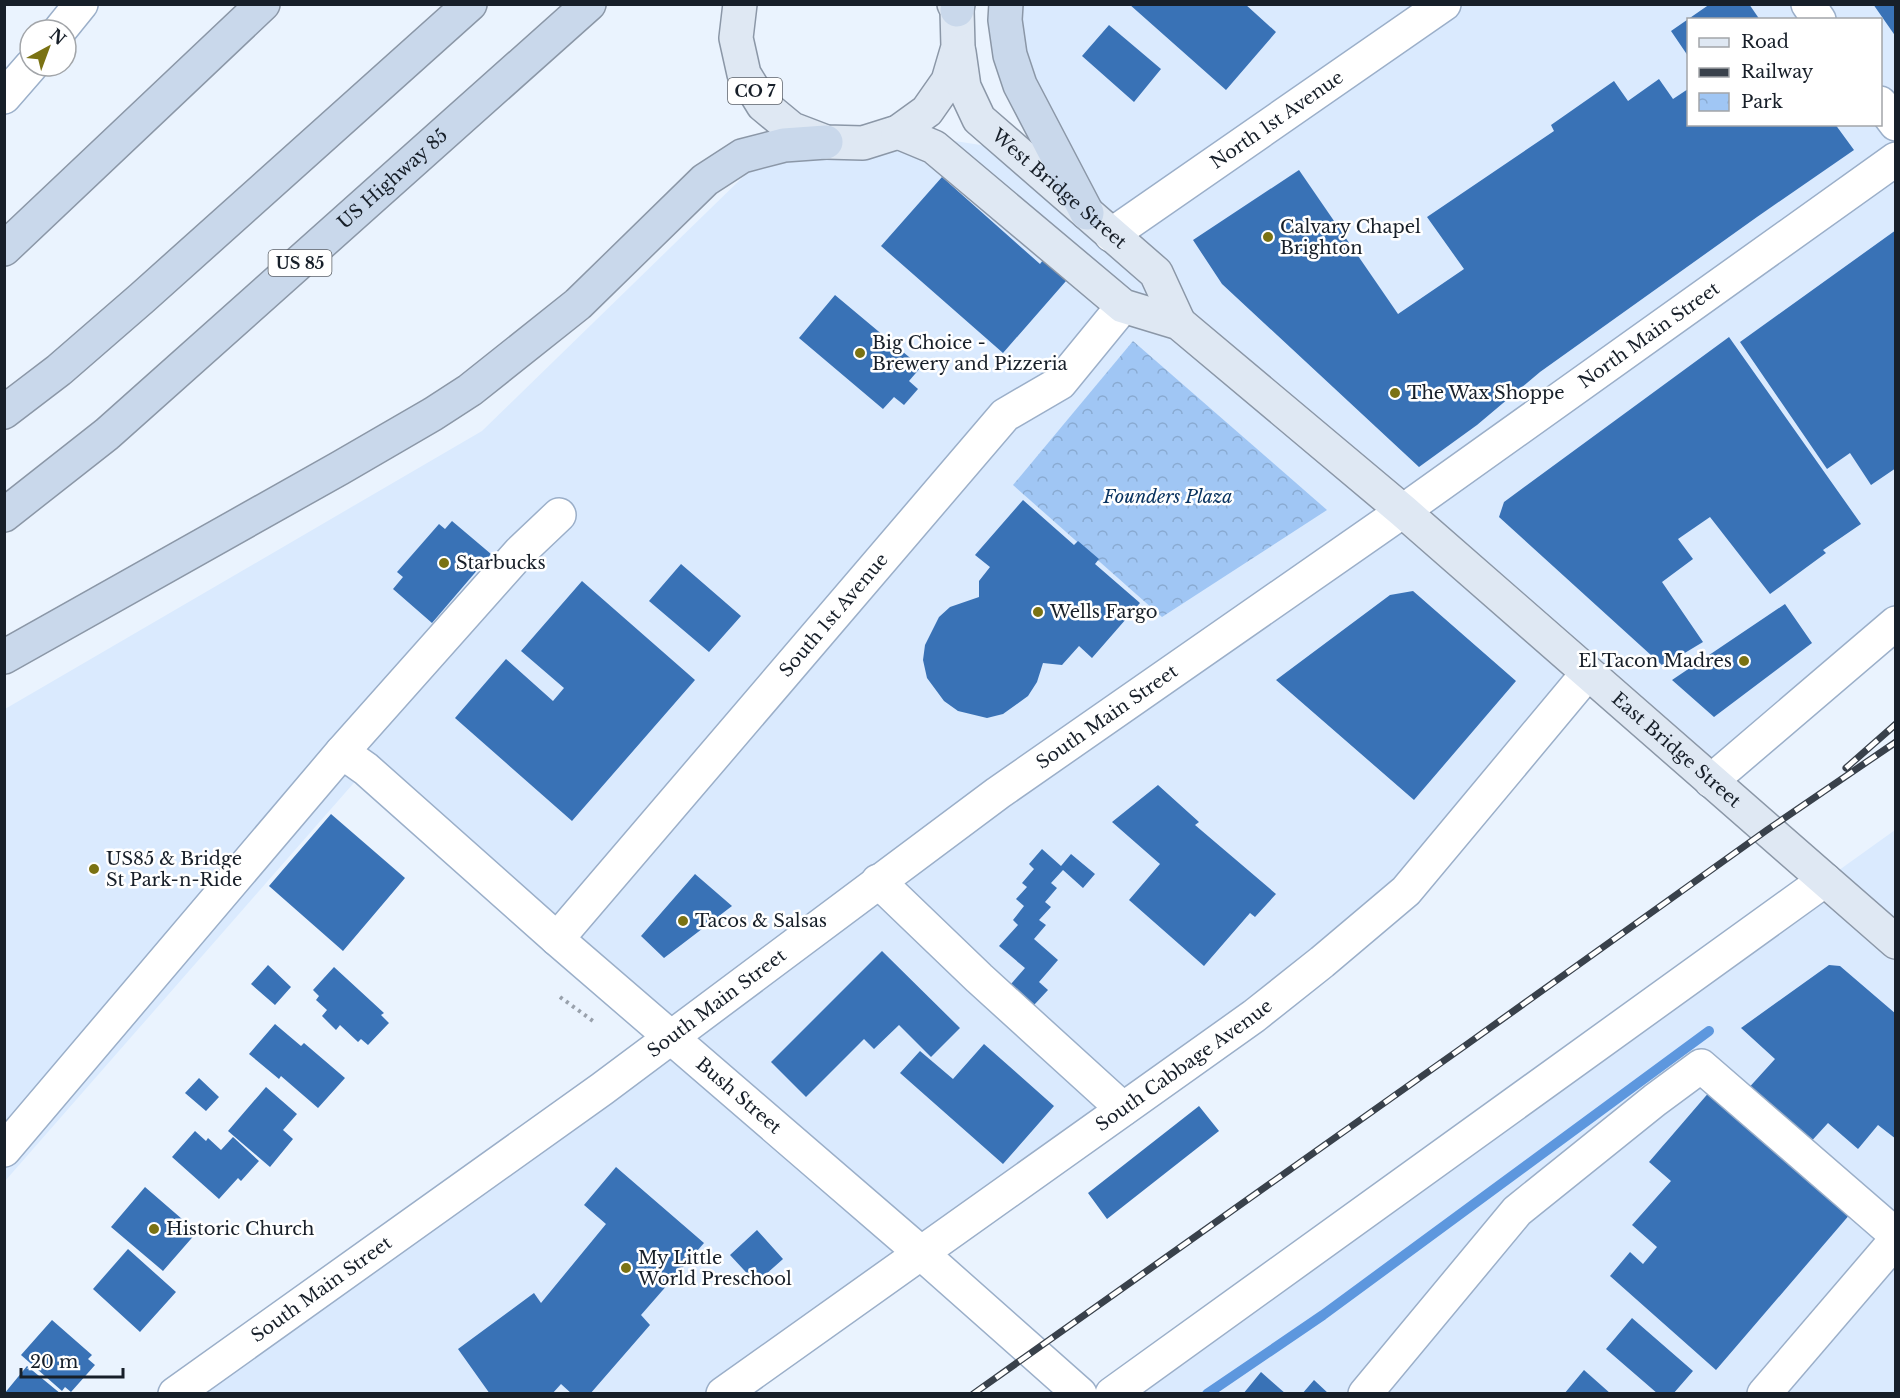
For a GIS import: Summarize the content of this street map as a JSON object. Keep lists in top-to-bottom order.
{
  "streets": {
    "highway": ["US Highway 85", "US 85"],
    "main road": ["CO 7", "West Bridge Street", "East Bridge Street"],
    "street": [
      "North 1st Avenue",
      "North Main Street",
      "South 1st Avenue",
      "South Main Street",
      "South Cabbage Avenue",
      "Bush Street"
    ]
  },
  "crossings": [
    ["CO 7", "West Bridge Street"],
    ["North 1st Avenue", "West Bridge Street"],
    ["West Bridge Street", "North Main Street"],
    ["West Bridge Street", "South 1st Avenue"],
    ["West Bridge Street", "South Main Street"],
    ["West Bridge Street", "East Bridge Street"],
    ["North Main Street", "South Main Street"],
    ["North Main Street", "East Bridge Street"],
    ["South 1st Avenue", "Bush Street"],
    ["South Main Street", "East Bridge Street"],
    ["South Main Street", "Bush Street"],
    ["East Bridge Street", "South Cabbage Avenue"],
    ["South Cabbage Avenue", "Bush Street"]
  ],
  "parks": ["Founders Plaza"],
  "places": [
    "Calvary Chapel Brighton",
    "Big Choice - Brewery and Pizzeria",
    "The Wax Shoppe",
    "Starbucks",
    "Wells Fargo",
    "El Tacon Madres",
    "US85 & Bridge St Park-n-Ride",
    "Tacos & Salsas",
    "Historic Church",
    "My Little World Preschool"
  ],
  "legend": ["Road", "Railway", "Park"],
  "scale_bar": "20 m",
  "north": "top right"
}
